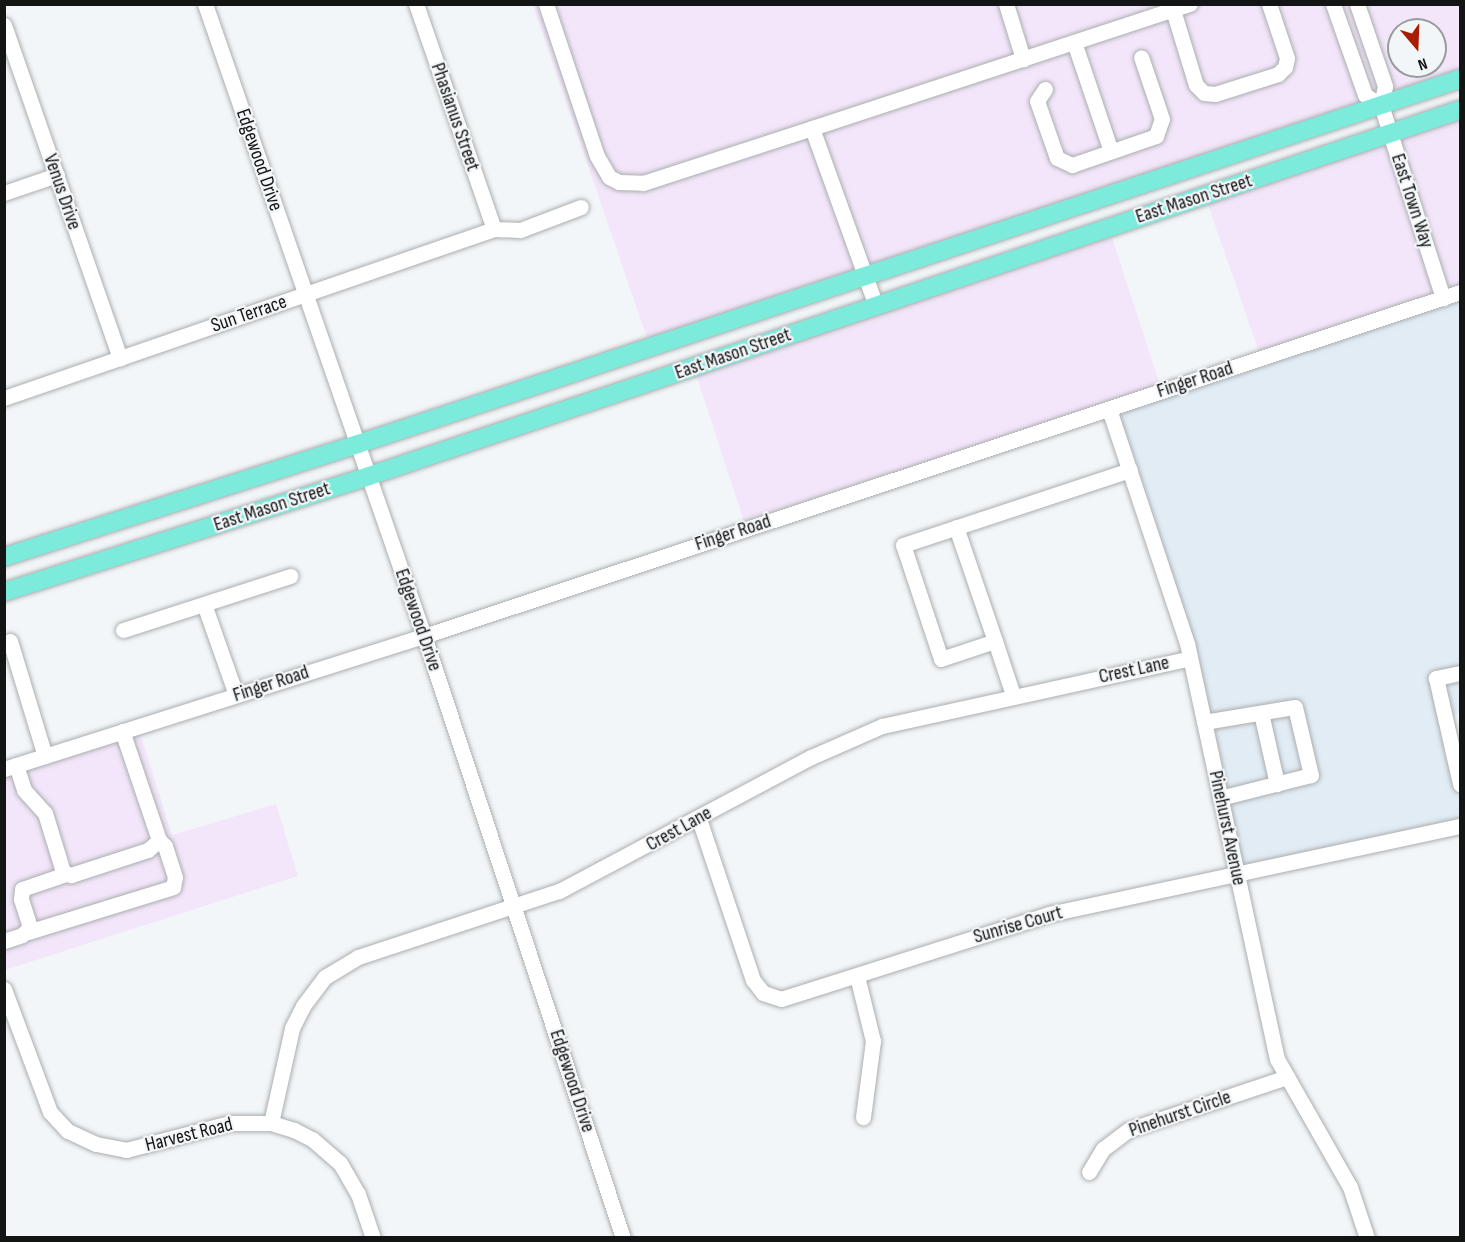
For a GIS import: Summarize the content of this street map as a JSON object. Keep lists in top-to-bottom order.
{
  "streets": {
    "main road": ["East Mason Street"],
    "street": [
      "Phasianus Street",
      "Edgewood Drive",
      "Venus Drive",
      "East Town Way",
      "Sun Terrace",
      "Finger Road",
      "Crest Lane",
      "Pinehurst Avenue",
      "Sunrise Court",
      "Pinehurst Circle",
      "Harvest Road"
    ]
  },
  "crossings": [
    ["Phasianus Street", "Sun Terrace"],
    ["Edgewood Drive", "East Mason Street"],
    ["Edgewood Drive", "Sun Terrace"],
    ["Edgewood Drive", "Finger Road"],
    ["Edgewood Drive", "Crest Lane"],
    ["Venus Drive", "Sun Terrace"],
    ["East Mason Street", "East Town Way"],
    ["East Town Way", "Finger Road"],
    ["Finger Road", "Pinehurst Avenue"],
    ["Crest Lane", "Pinehurst Avenue"],
    ["Crest Lane", "Sunrise Court"],
    ["Crest Lane", "Harvest Road"],
    ["Pinehurst Avenue", "Sunrise Court"],
    ["Pinehurst Avenue", "Pinehurst Circle"]
  ],
  "north": "bottom"
}
